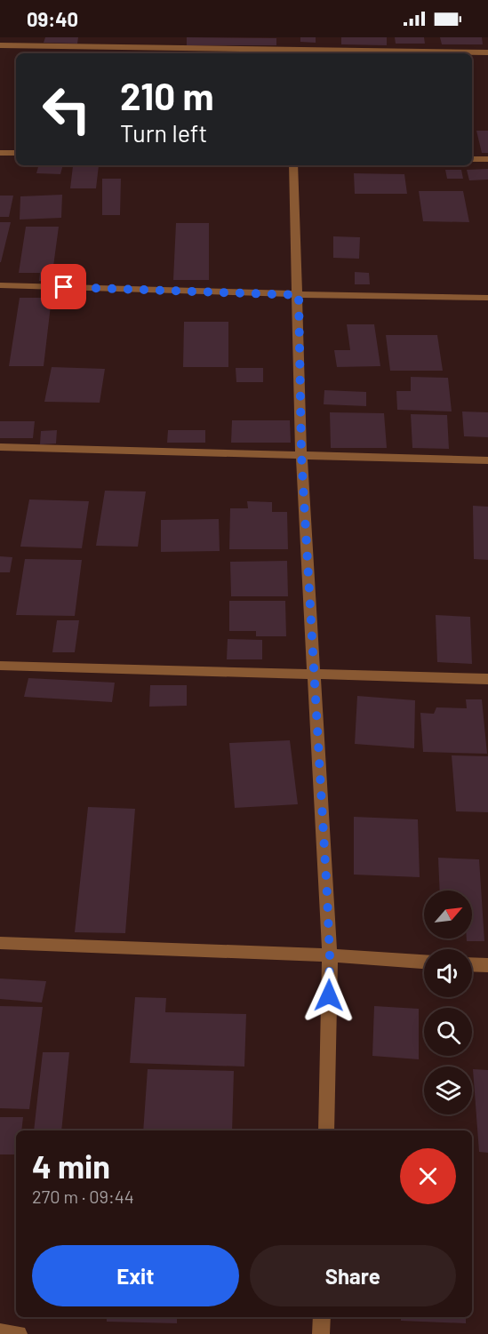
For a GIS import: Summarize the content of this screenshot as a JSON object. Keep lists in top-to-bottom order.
{
  "north": "top right",
  "page": {
    "status": "09:40",
    "turn": ["210 m", "Turn left"],
    "heading": ["4 min", "270 m · 09:44"],
    "buttons": ["Exit", "Share"]
  }
}
